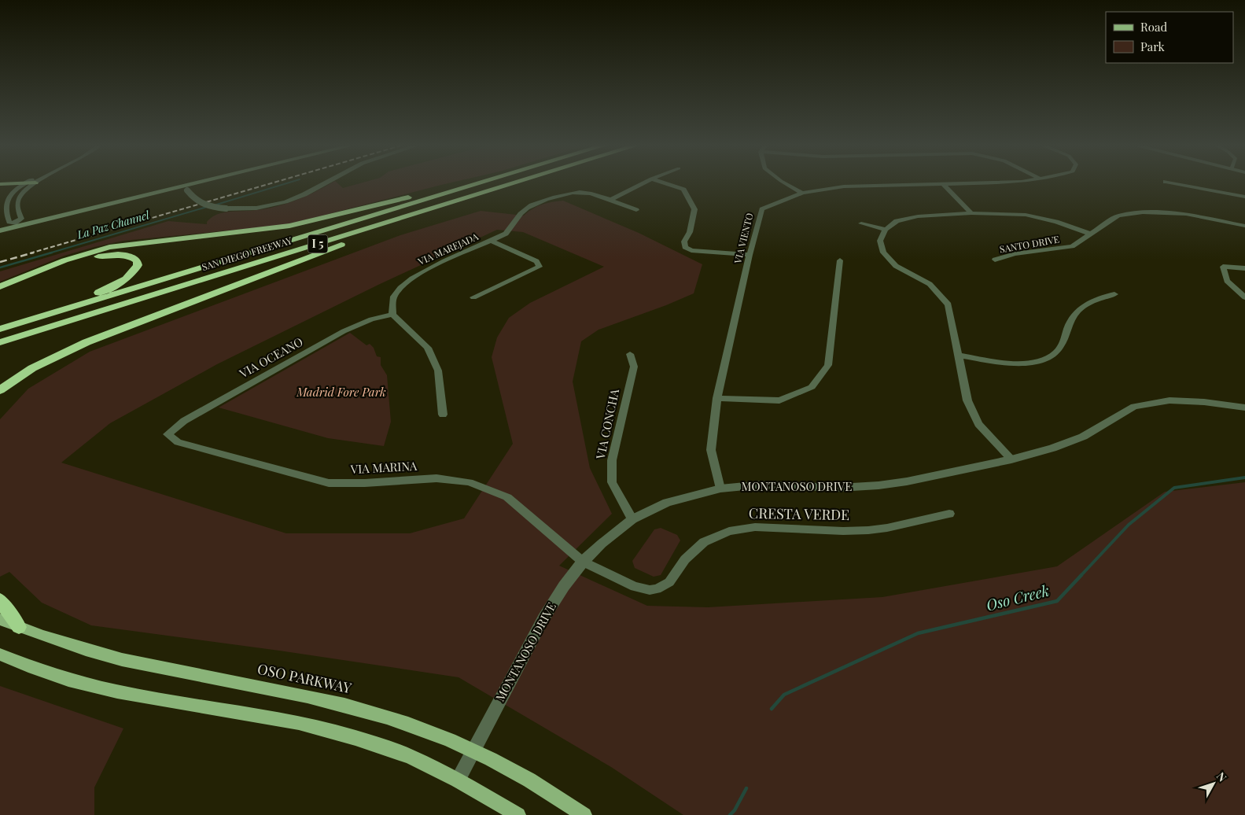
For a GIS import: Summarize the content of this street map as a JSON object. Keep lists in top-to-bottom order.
{
  "streets": {
    "highway": ["I 5", "SAN DIEGO FREEWAY"],
    "main road": ["OSO PARKWAY"],
    "street": [
      "VIA VIENTO",
      "SANTO DRIVE",
      "VIA MAREJADA",
      "VIA OCEANO",
      "VIA CONCHA",
      "VIA MARINA",
      "MONTANOSO DRIVE",
      "CRESTA VERDE"
    ]
  },
  "crossings": [
    ["VIA VIENTO", "MONTANOSO DRIVE"],
    ["VIA MAREJADA", "VIA OCEANO"],
    ["VIA OCEANO", "VIA MARINA"],
    ["VIA CONCHA", "MONTANOSO DRIVE"],
    ["VIA MARINA", "MONTANOSO DRIVE"],
    ["VIA MARINA", "CRESTA VERDE"],
    ["MONTANOSO DRIVE", "CRESTA VERDE"],
    ["MONTANOSO DRIVE", "OSO PARKWAY"]
  ],
  "water": ["La Paz Channel", "Oso Creek"],
  "parks": ["Madrid Fore Park"],
  "legend": ["Road", "Park"],
  "north": "top right"
}
